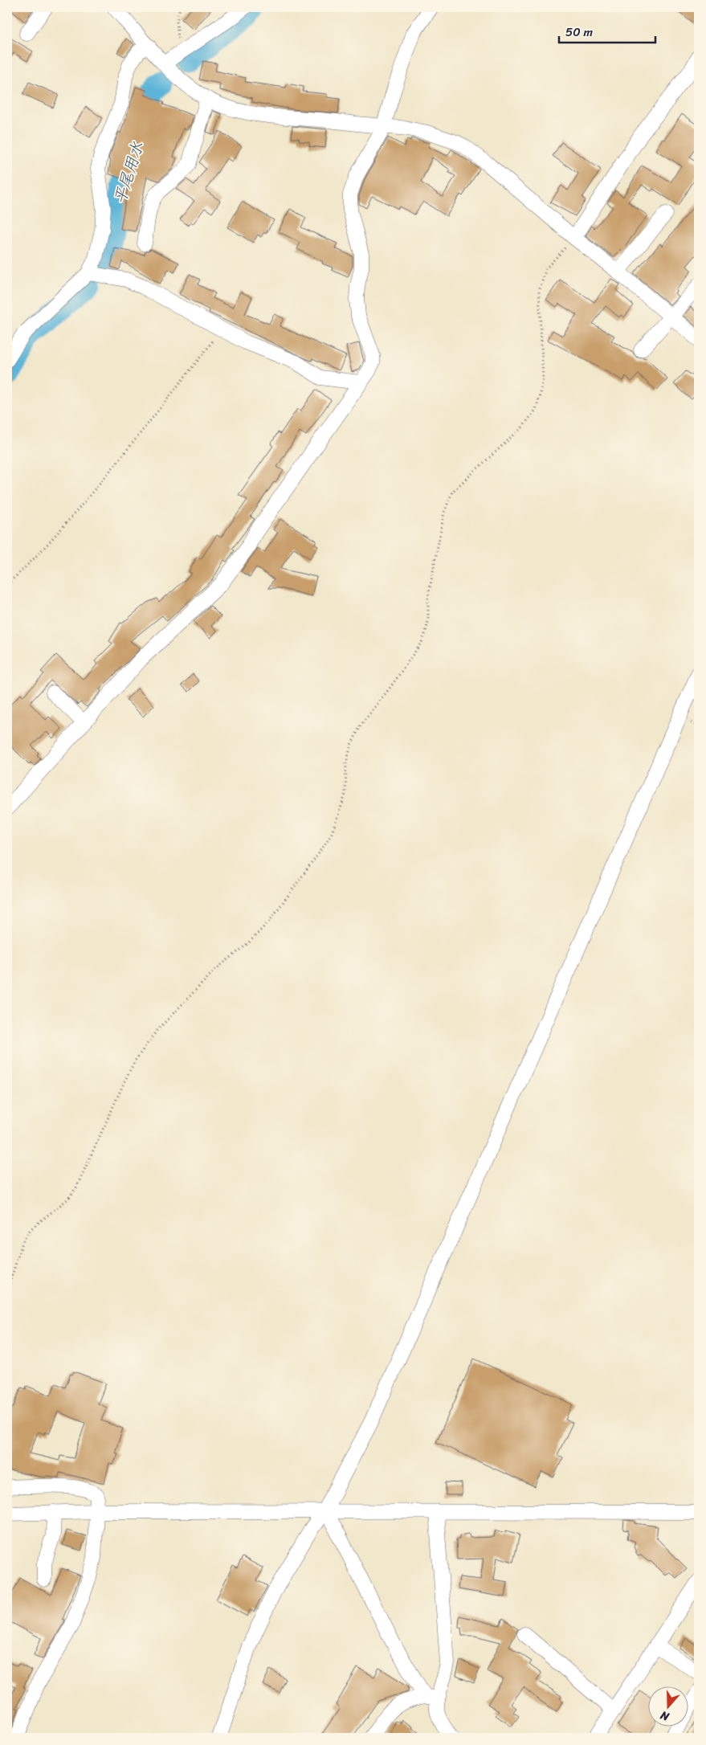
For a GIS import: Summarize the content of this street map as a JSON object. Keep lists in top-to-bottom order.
{
  "water": ["平尾用水"],
  "scale_bar": "50 m",
  "north": "bottom"
}
